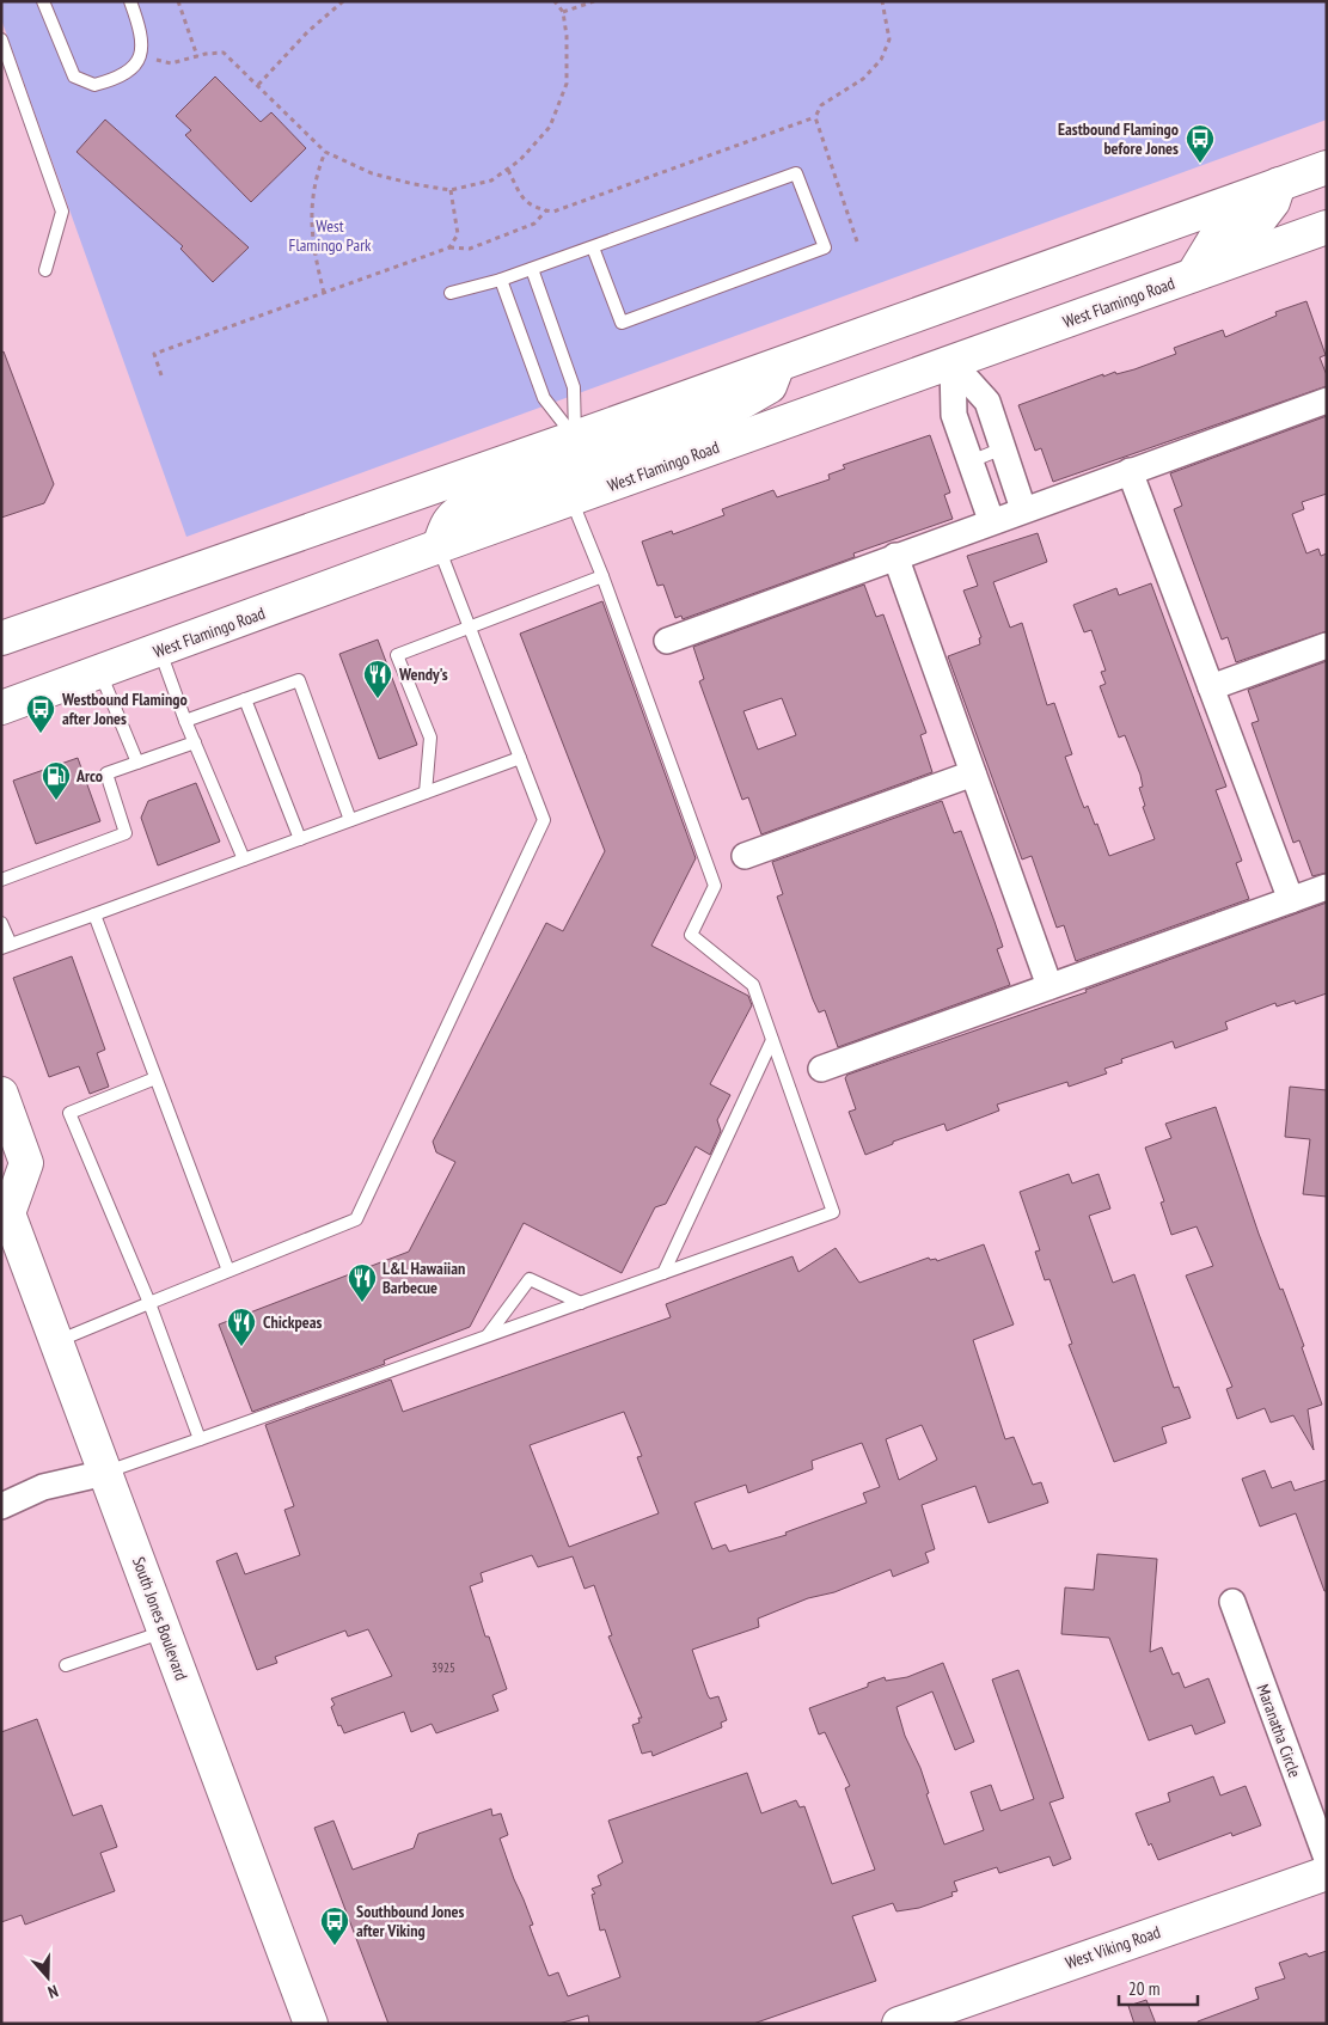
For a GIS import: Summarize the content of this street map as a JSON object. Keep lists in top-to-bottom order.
{
  "streets": {
    "main road": ["West Flamingo Road", "South Jones Boulevard", "West Viking Road"],
    "street": ["Maranatha Circle"]
  },
  "parks": ["West Flamingo Park"],
  "places": {
    "bus stop": ["Eastbound Flamingo before Jones", "Westbound Flamingo after Jones", "Southbound Jones after Viking"],
    "restaurant": ["Wendy's", "L&L Hawaiian Barbecue", "Chickpeas"],
    "fuel station": ["Arco"]
  },
  "house_numbers": ["3925"],
  "scale_bar": "20 m",
  "north": "bottom"
}
